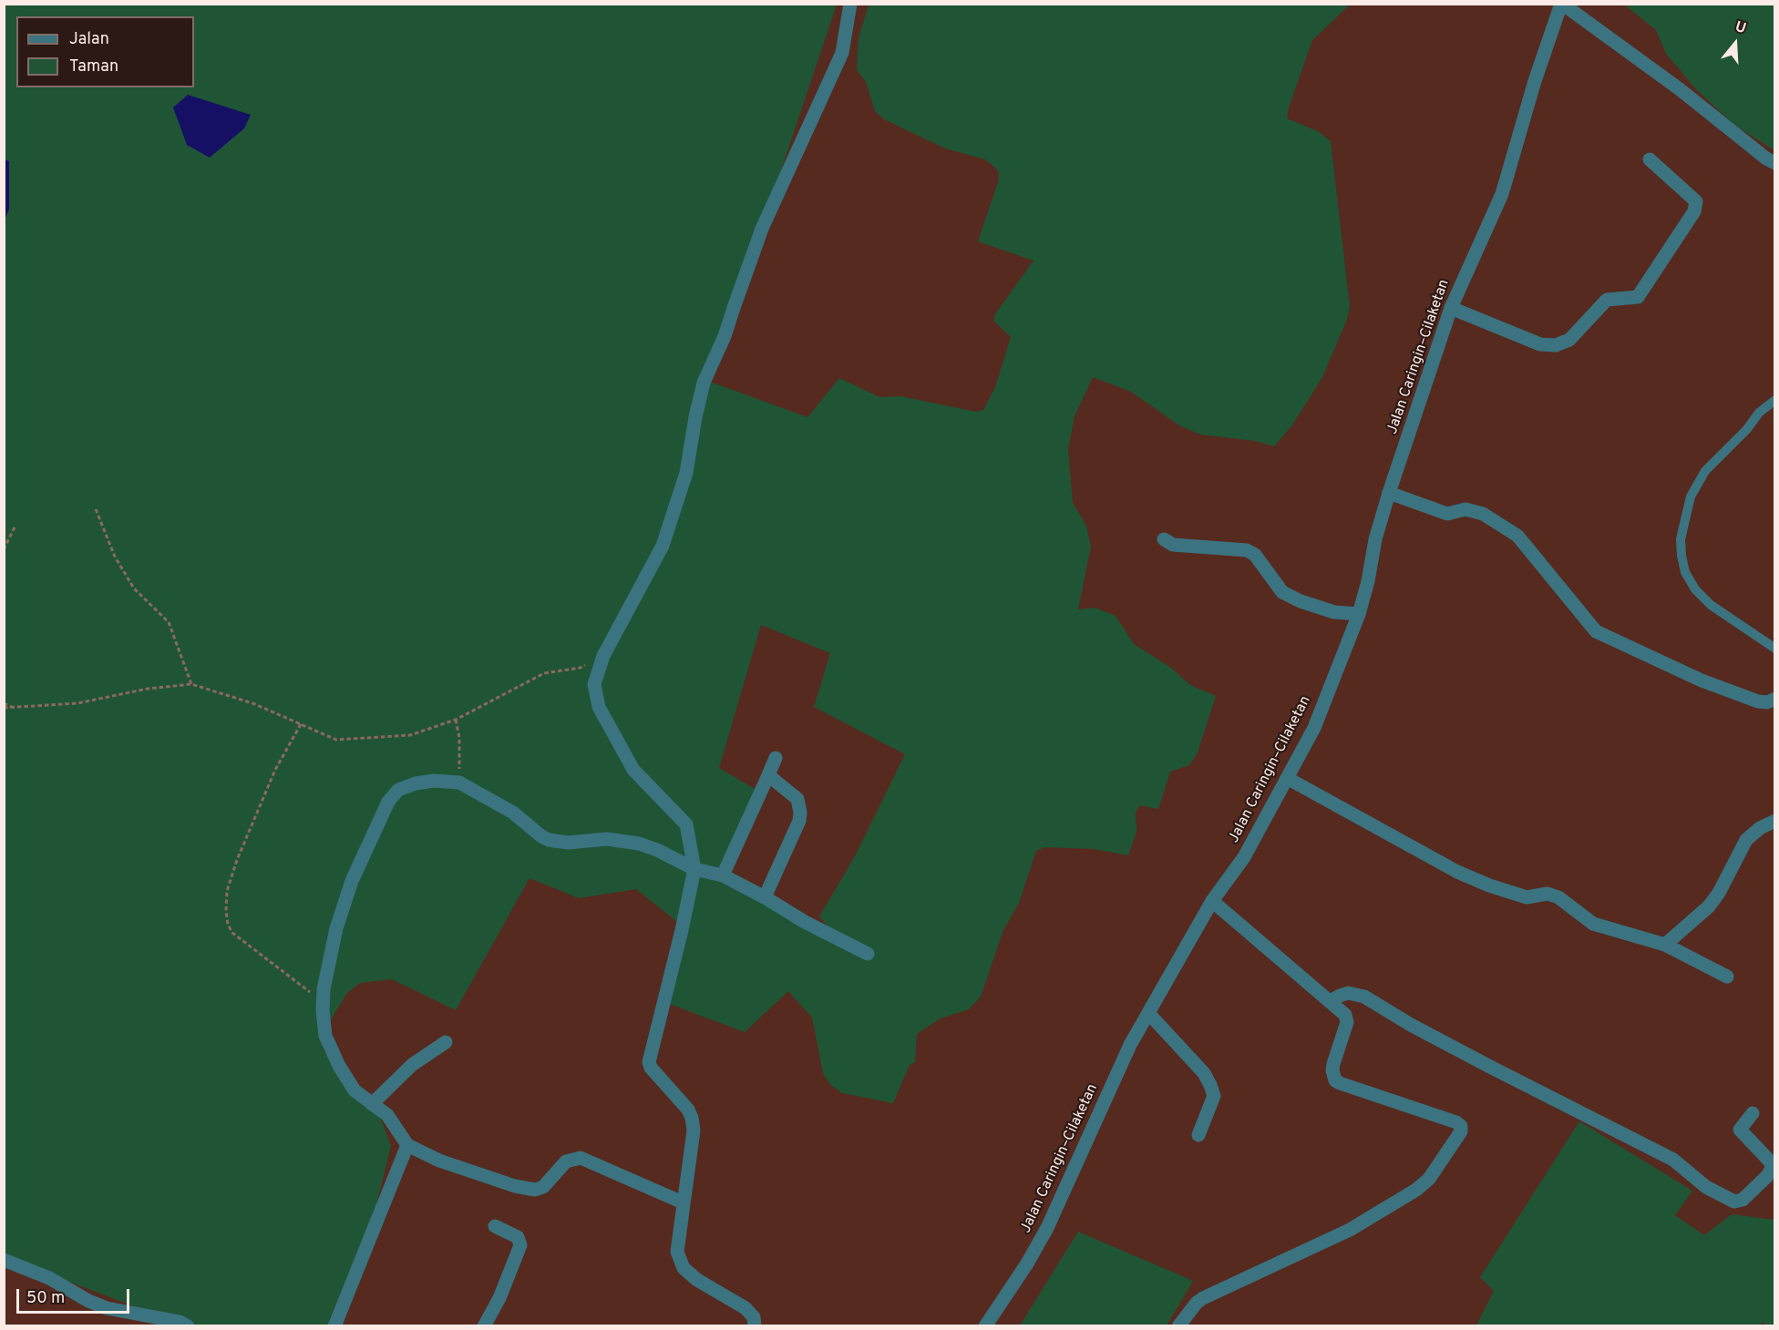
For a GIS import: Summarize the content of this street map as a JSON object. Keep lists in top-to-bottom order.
{
  "streets": {
    "street": ["Jalan Caringin–Cilaketan"]
  },
  "legend": ["Jalan", "Taman"],
  "scale_bar": "50 m",
  "north": "top"
}
